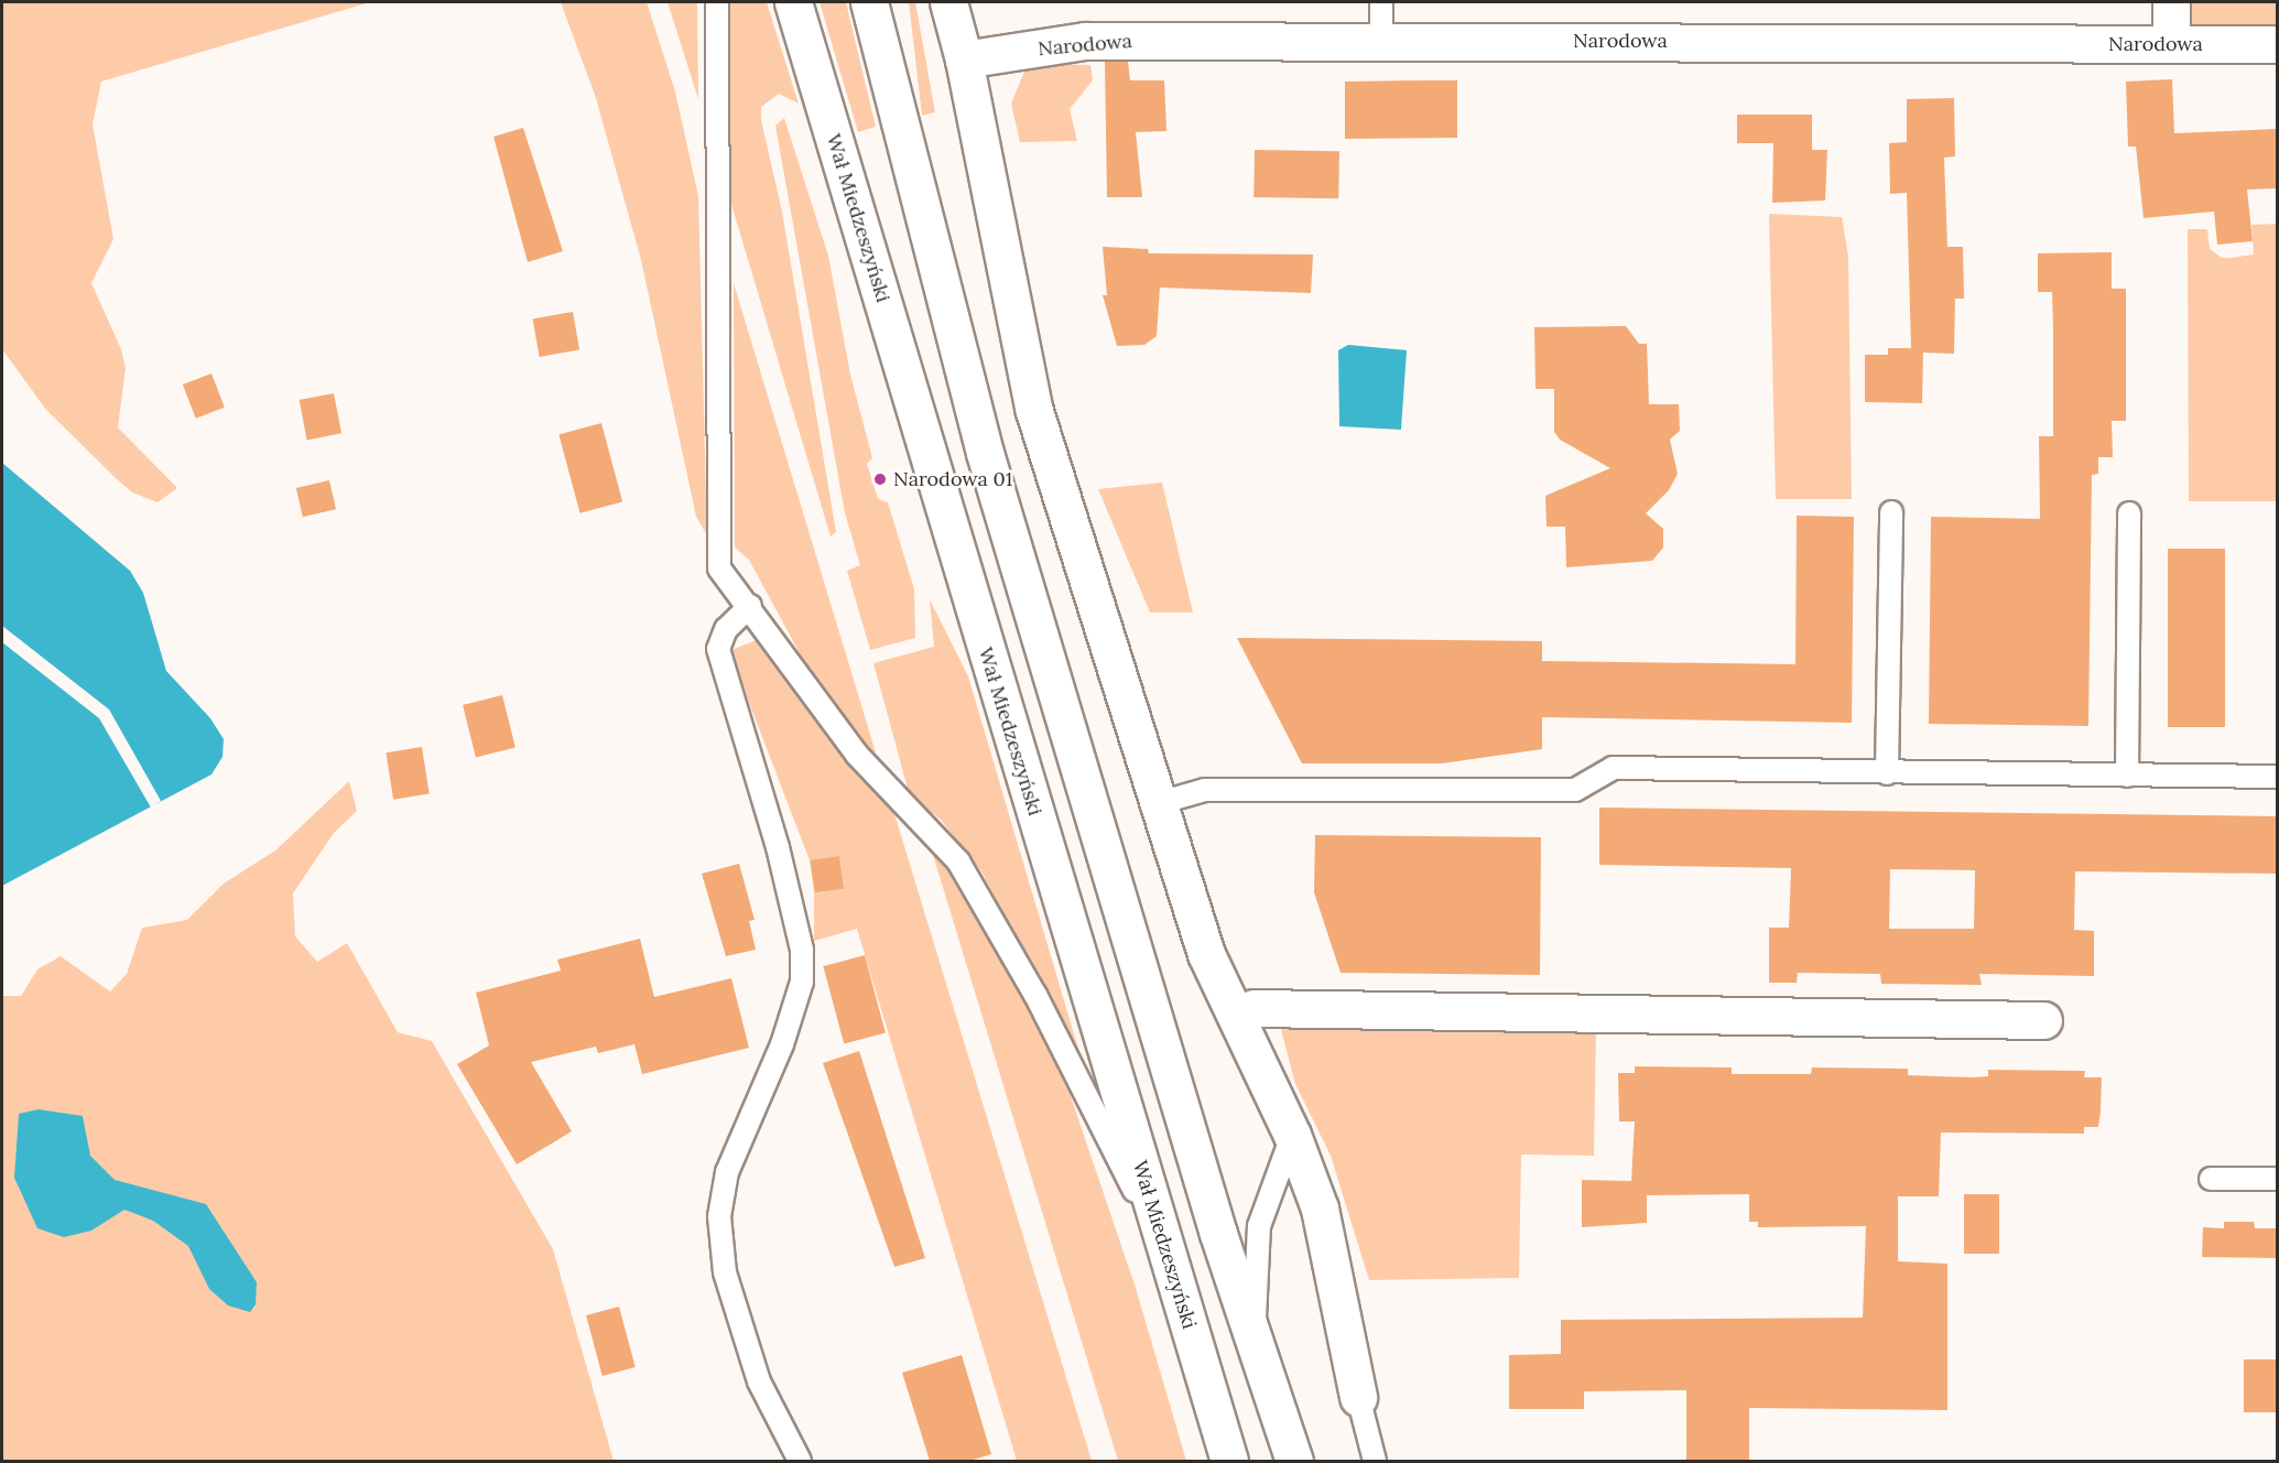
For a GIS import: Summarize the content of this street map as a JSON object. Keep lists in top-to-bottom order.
{
  "streets": {
    "street": ["Narodowa", "Wał Miedzeszyński"]
  },
  "places": ["Narodowa 01"]
}
